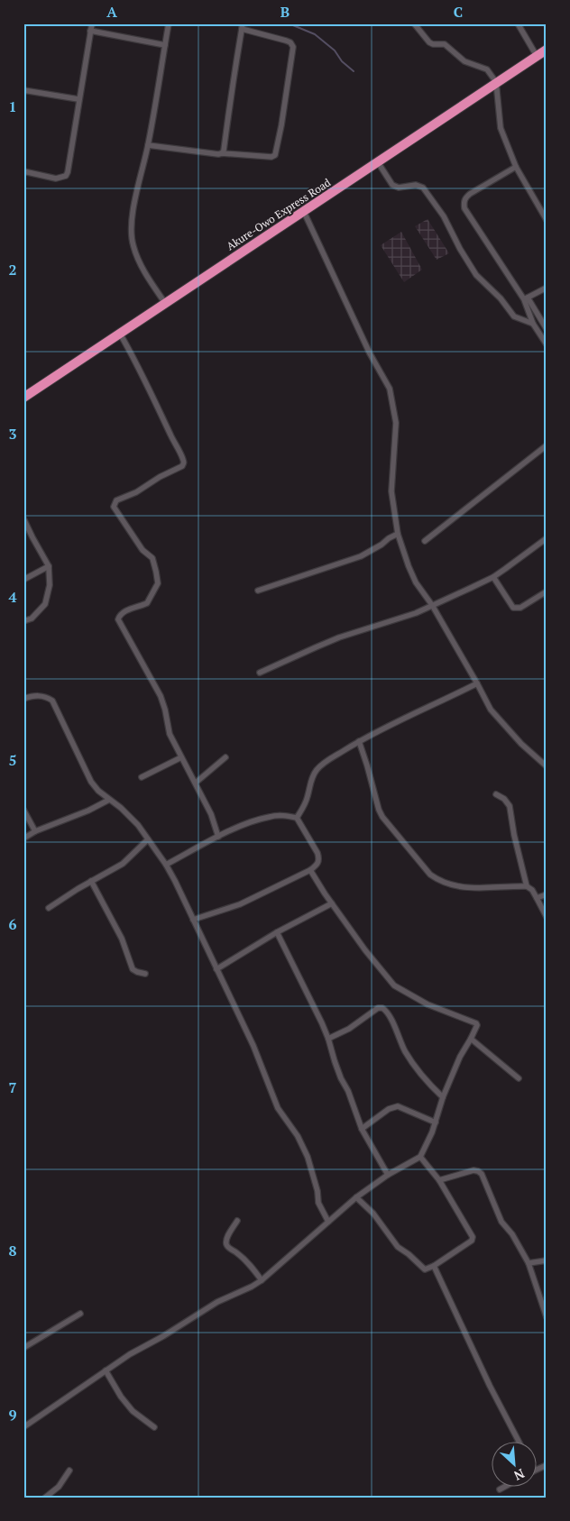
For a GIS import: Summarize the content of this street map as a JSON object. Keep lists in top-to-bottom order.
{
  "streets": {
    "highway": ["Akure-Owo Express Road"]
  },
  "north": "bottom right",
  "grid": {
    "columns": ["A", "B", "C"],
    "rows": [
      "1",
      "2",
      "3",
      "4",
      "5",
      "6",
      "7",
      "8",
      "9"
    ]
  }
}
